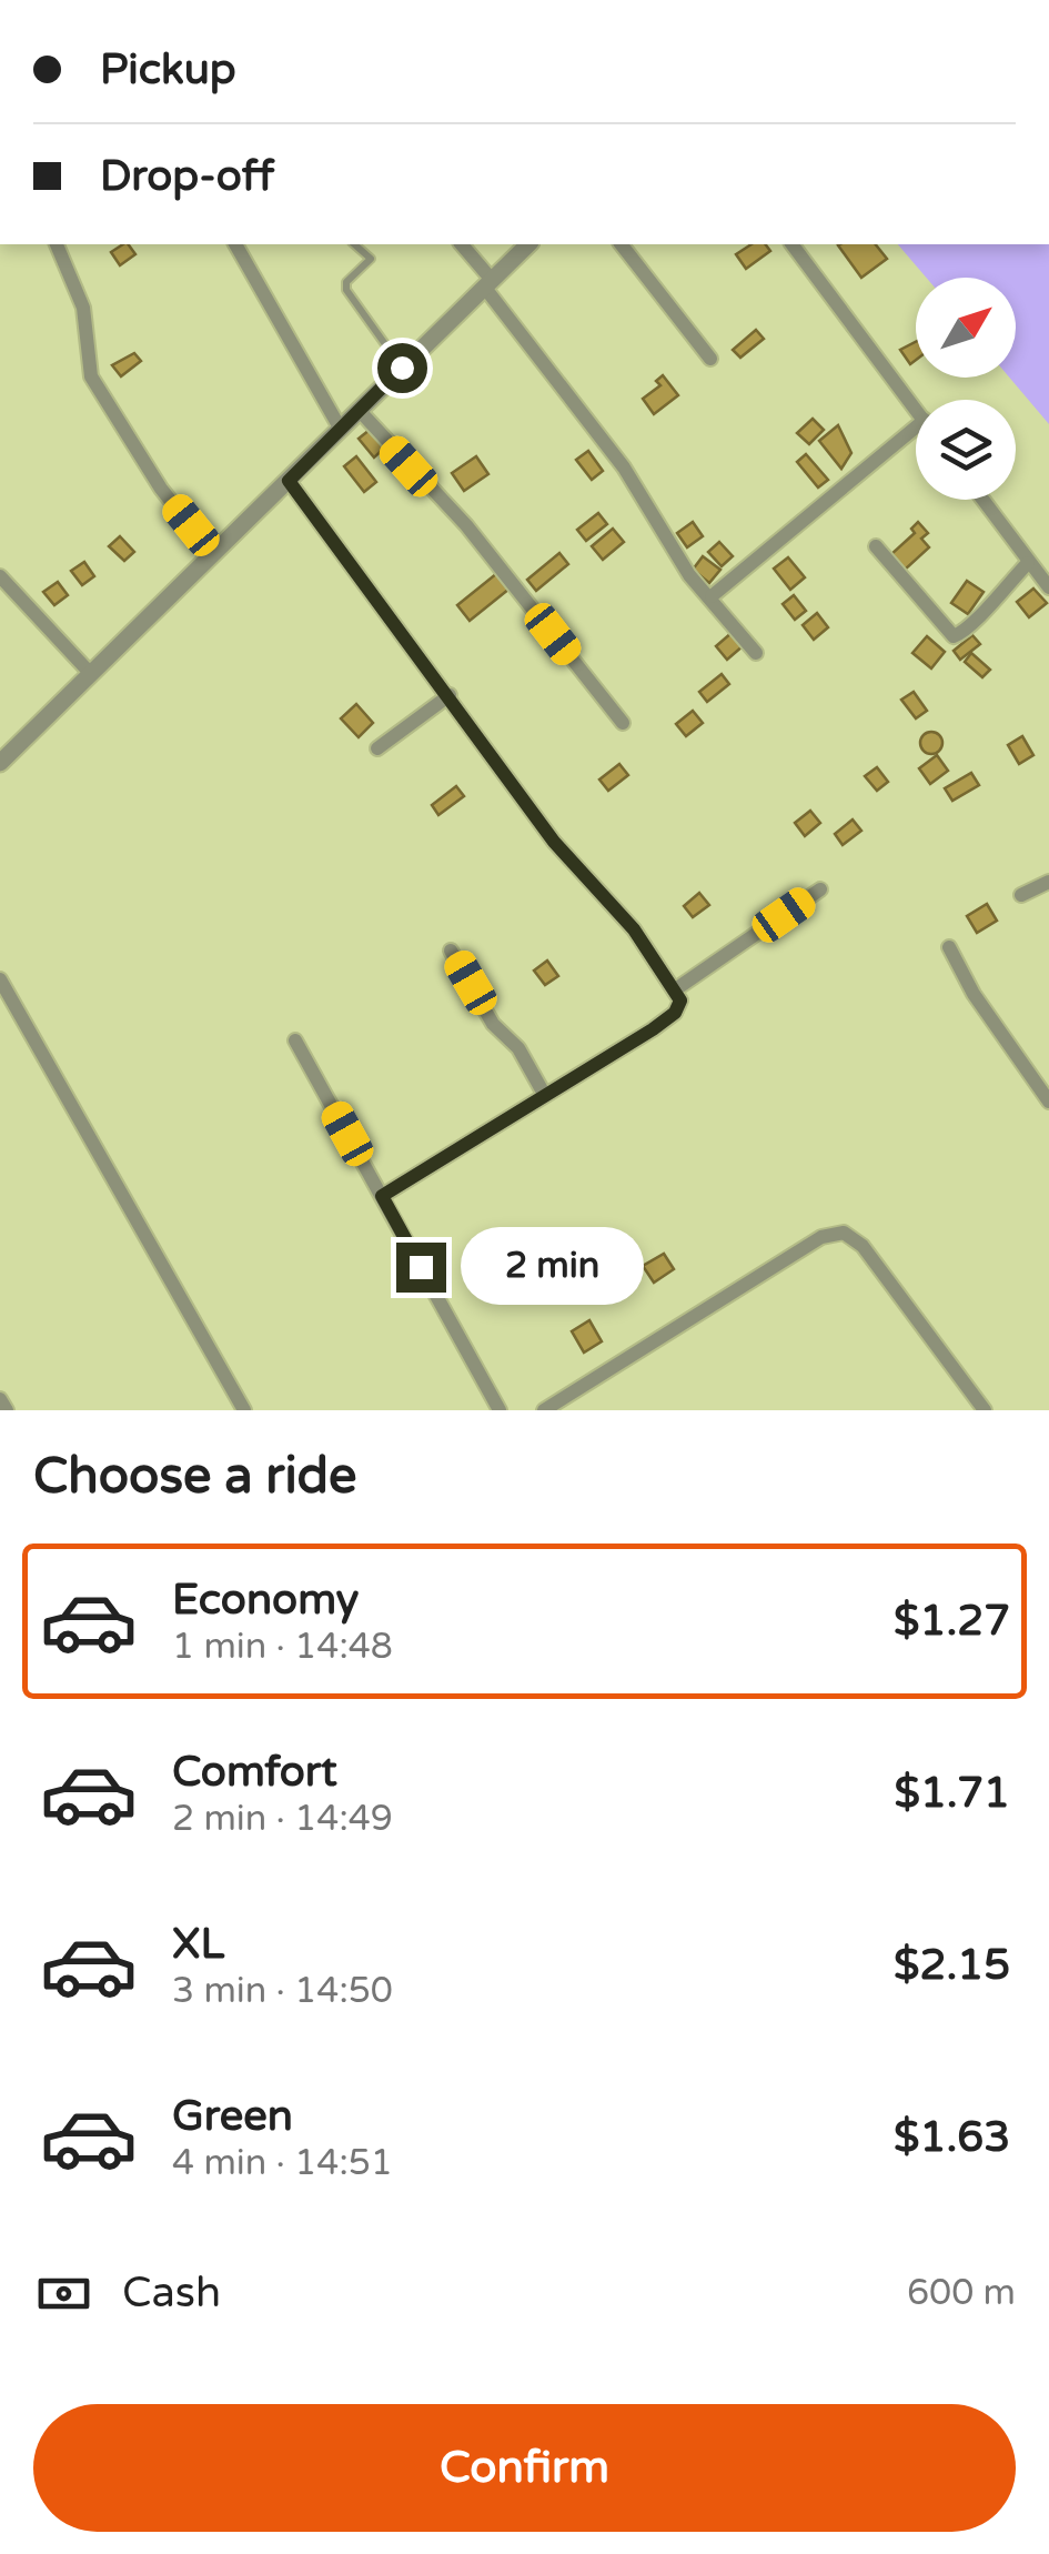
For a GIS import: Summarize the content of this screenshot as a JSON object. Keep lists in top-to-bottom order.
{
  "north": "top right",
  "page": {
    "banner": ["Pickup", "Drop-off"],
    "bubble": "2 min",
    "heading": "Choose a ride",
    "list": [
      {
        "name": "Economy",
        "note": "1 min · 14:48",
        "value": "$1.27"
      },
      {
        "name": "Comfort",
        "note": "2 min · 14:49",
        "value": "$1.71"
      },
      {
        "name": "XL",
        "note": "3 min · 14:50",
        "value": "$2.15"
      },
      {
        "name": "Green",
        "note": "4 min · 14:51",
        "value": "$1.63"
      }
    ],
    "pay": ["Cash", "600 m"],
    "buttons": "Confirm"
  }
}
